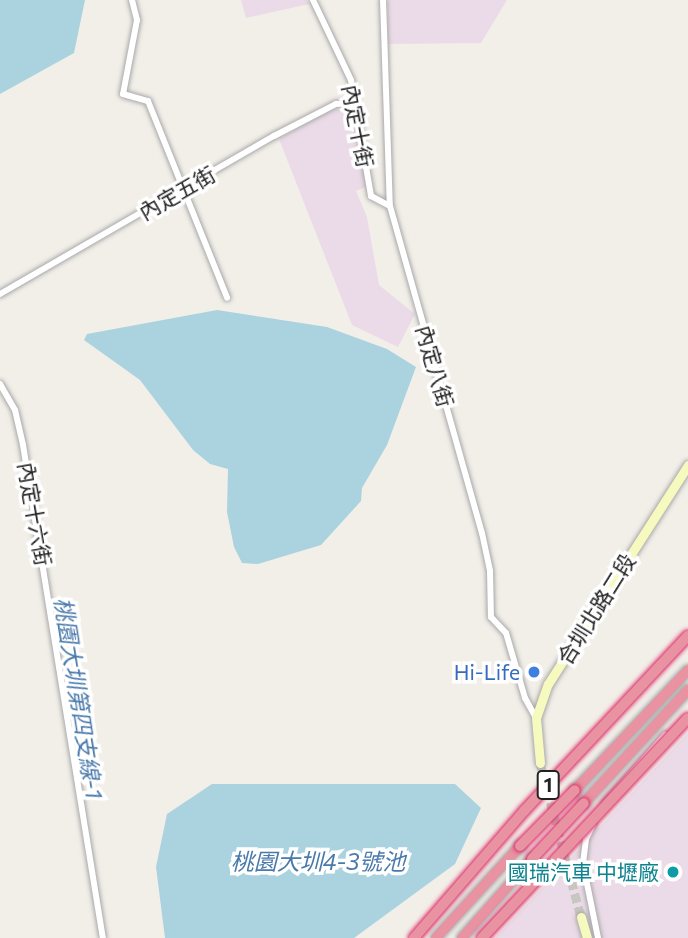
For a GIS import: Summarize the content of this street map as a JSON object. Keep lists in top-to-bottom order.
{
  "streets": {
    "highway": ["1"],
    "street": [
      "內定十街",
      "內定五街",
      "內定八街",
      "內定十六街",
      "合圳北路二段"
    ]
  },
  "crossings": [
    ["內定十街", "內定五街"],
    ["內定十街", "內定八街"],
    ["內定八街", "合圳北路二段"]
  ],
  "water": ["桃園大圳第四支線-1", "桃園大圳4-3號池"],
  "places": ["Hi-Life", "國瑞汽車 中壢廠"]
}
